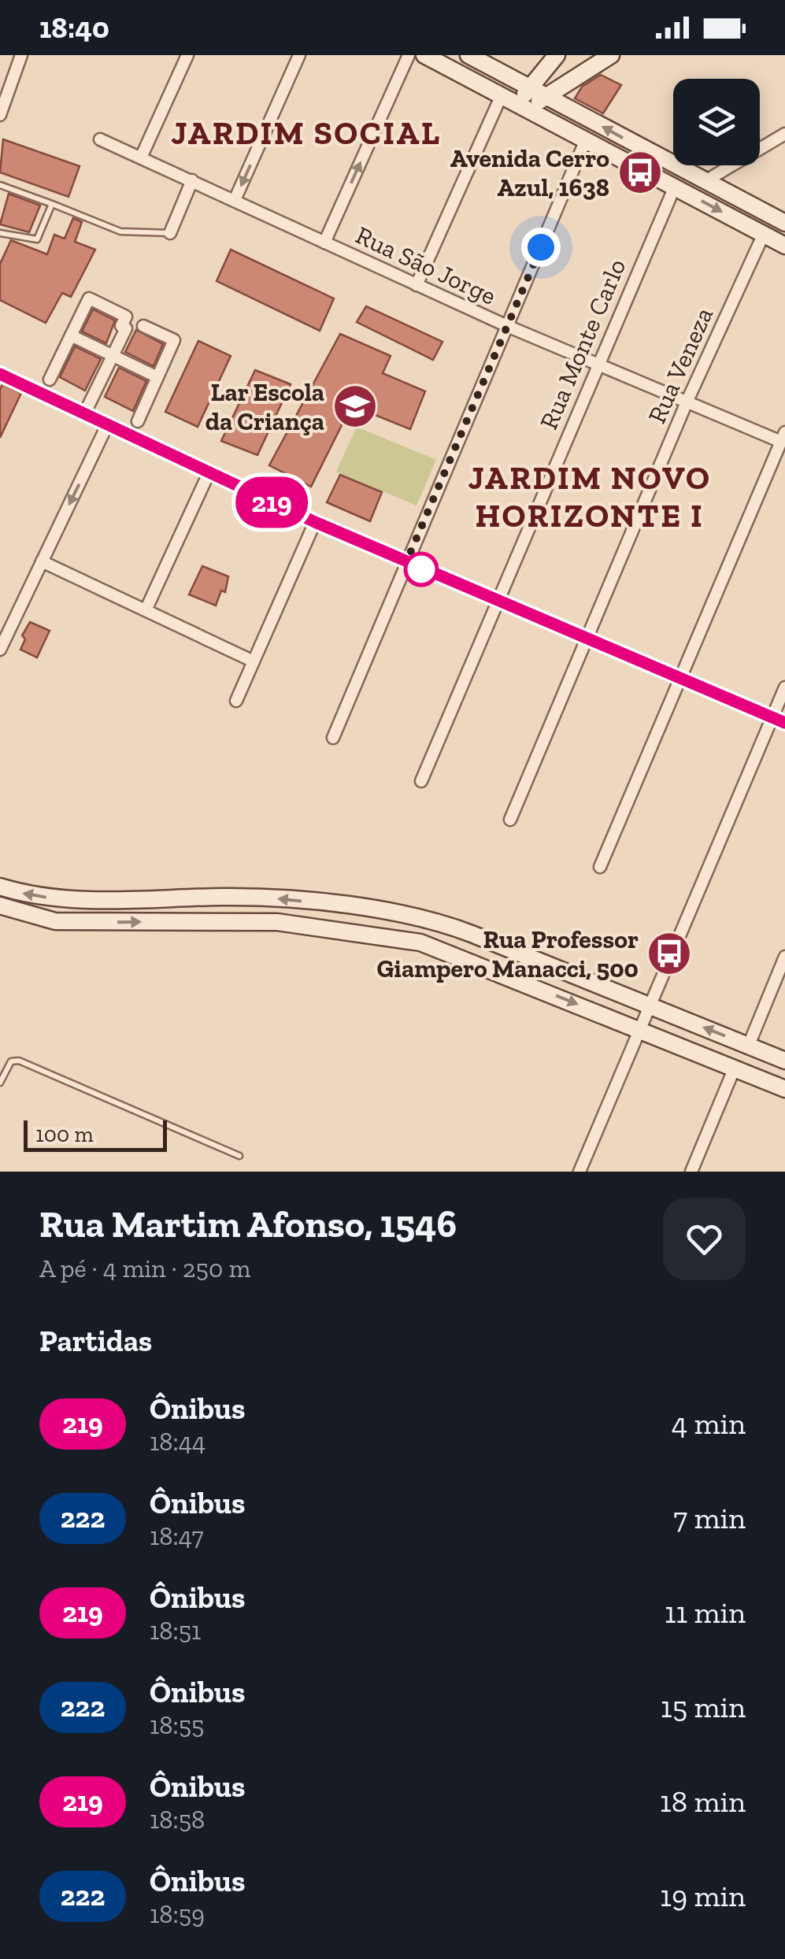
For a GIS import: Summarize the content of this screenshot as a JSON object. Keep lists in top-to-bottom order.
{
  "streets": {
    "street": ["Rua São Jorge", "Rua Monte Carlo", "Rua Veneza"]
  },
  "crossings": [
    ["Rua São Jorge", "Rua Monte Carlo"],
    ["Rua São Jorge", "Rua Veneza"]
  ],
  "districts": ["JARDIM SOCIAL", "JARDIM NOVO HORIZONTE I"],
  "places": {
    "bus stop": ["Avenida Cerro Azul, 1638", "Rua Professor Giampero Manacci, 500"],
    "school or university": ["Lar Escola da Criança"]
  },
  "lines": ["bus line 219"],
  "scale_bar": "100 m",
  "page": {
    "status": "18:40",
    "on_map": "219",
    "scale": "100 m",
    "heading": [
      ["Rua Martim Afonso, 1546", "A pé · 4 min · 250 m"],
      "Partidas"
    ],
    "list": [
      {
        "mark": "219",
        "name": "Ônibus",
        "note": "18:44",
        "value": "4 min"
      },
      {
        "mark": "222",
        "name": "Ônibus",
        "note": "18:47",
        "value": "7 min"
      },
      {
        "mark": "219",
        "name": "Ônibus",
        "note": "18:51",
        "value": "11 min"
      },
      {
        "mark": "222",
        "name": "Ônibus",
        "note": "18:55",
        "value": "15 min"
      },
      {
        "mark": "219",
        "name": "Ônibus",
        "note": "18:58",
        "value": "18 min"
      },
      {
        "mark": "222",
        "name": "Ônibus",
        "note": "18:59",
        "value": "19 min"
      }
    ]
  }
}
